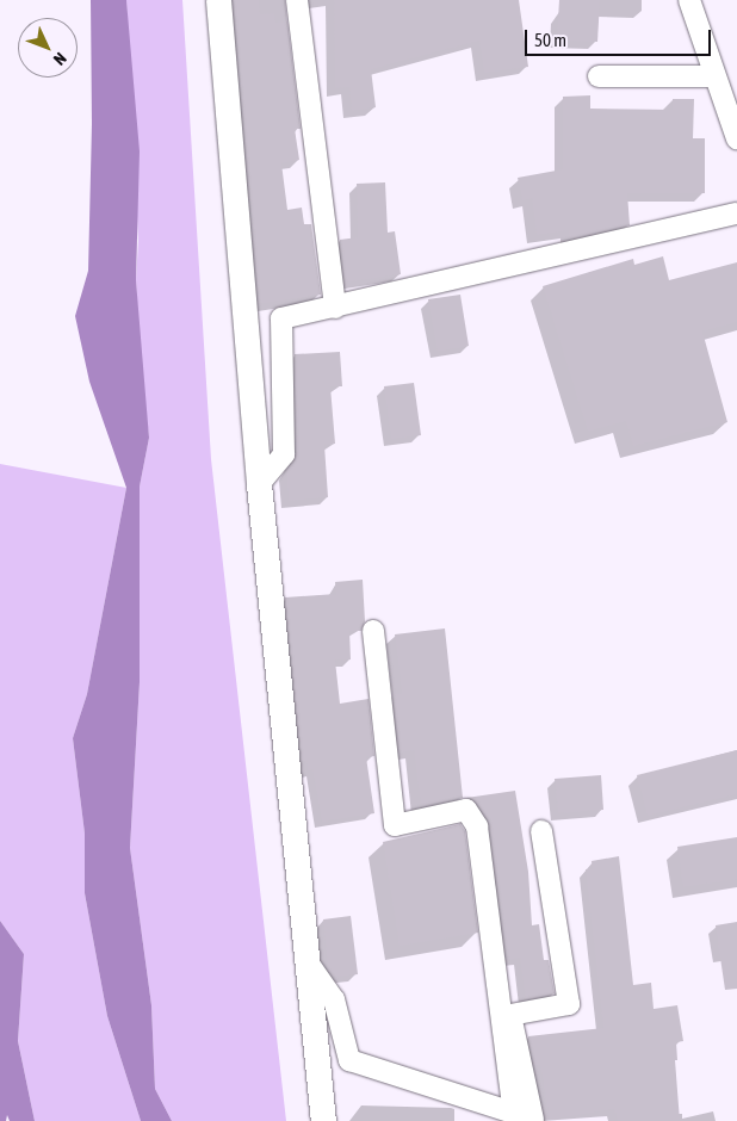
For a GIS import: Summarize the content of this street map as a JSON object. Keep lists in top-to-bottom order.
{
  "scale_bar": "50 m",
  "north": "bottom right"
}
